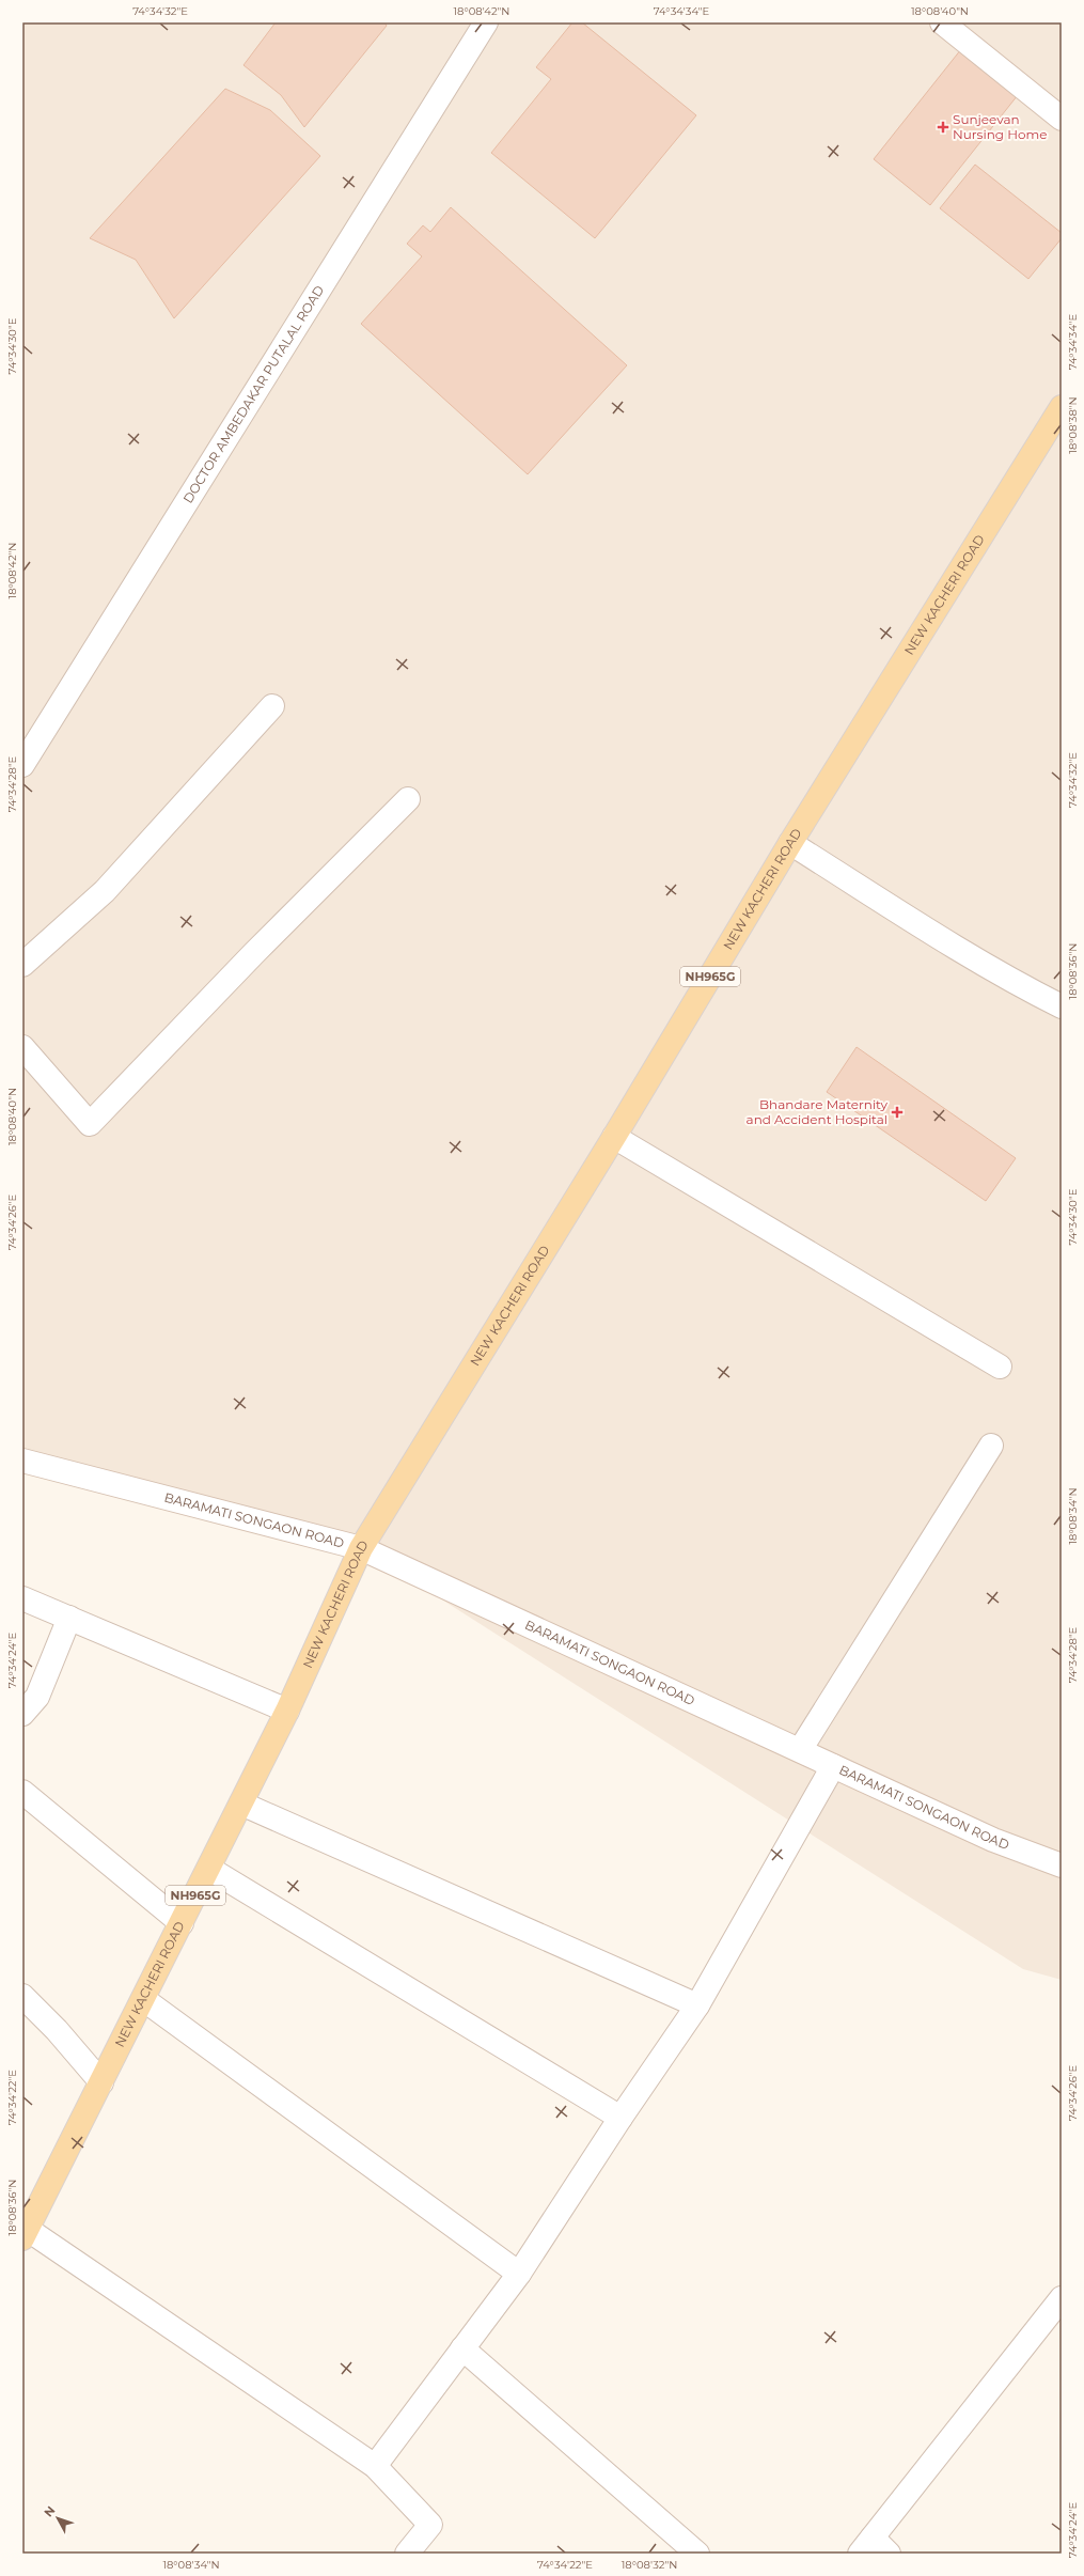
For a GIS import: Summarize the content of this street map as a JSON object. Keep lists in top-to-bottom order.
{
  "streets": {
    "main road": ["NEW KACHERI ROAD", "NH965G"],
    "street": ["DOCTOR AMBEDAKAR PUTALAL ROAD", "BARAMATI SONGAON ROAD"]
  },
  "crossings": [
    ["NEW KACHERI ROAD", "BARAMATI SONGAON ROAD"]
  ],
  "places": {
    "health": ["Sunjeevan Nursing Home", "Bhandare Maternity and Accident Hospital"]
  },
  "north": "top left",
  "coordinates": [
    "74°34'32\"E",
    "18°08'42\"N",
    "74°34'34\"E",
    "18°08'40\"N",
    "74°34'30\"E",
    "18°08'38\"N",
    "74°34'28\"E",
    "18°08'36\"N",
    "74°34'26\"E",
    "18°08'34\"N",
    "74°34'24\"E",
    "74°34'22\"E",
    "18°08'32\"N"
  ]
}
